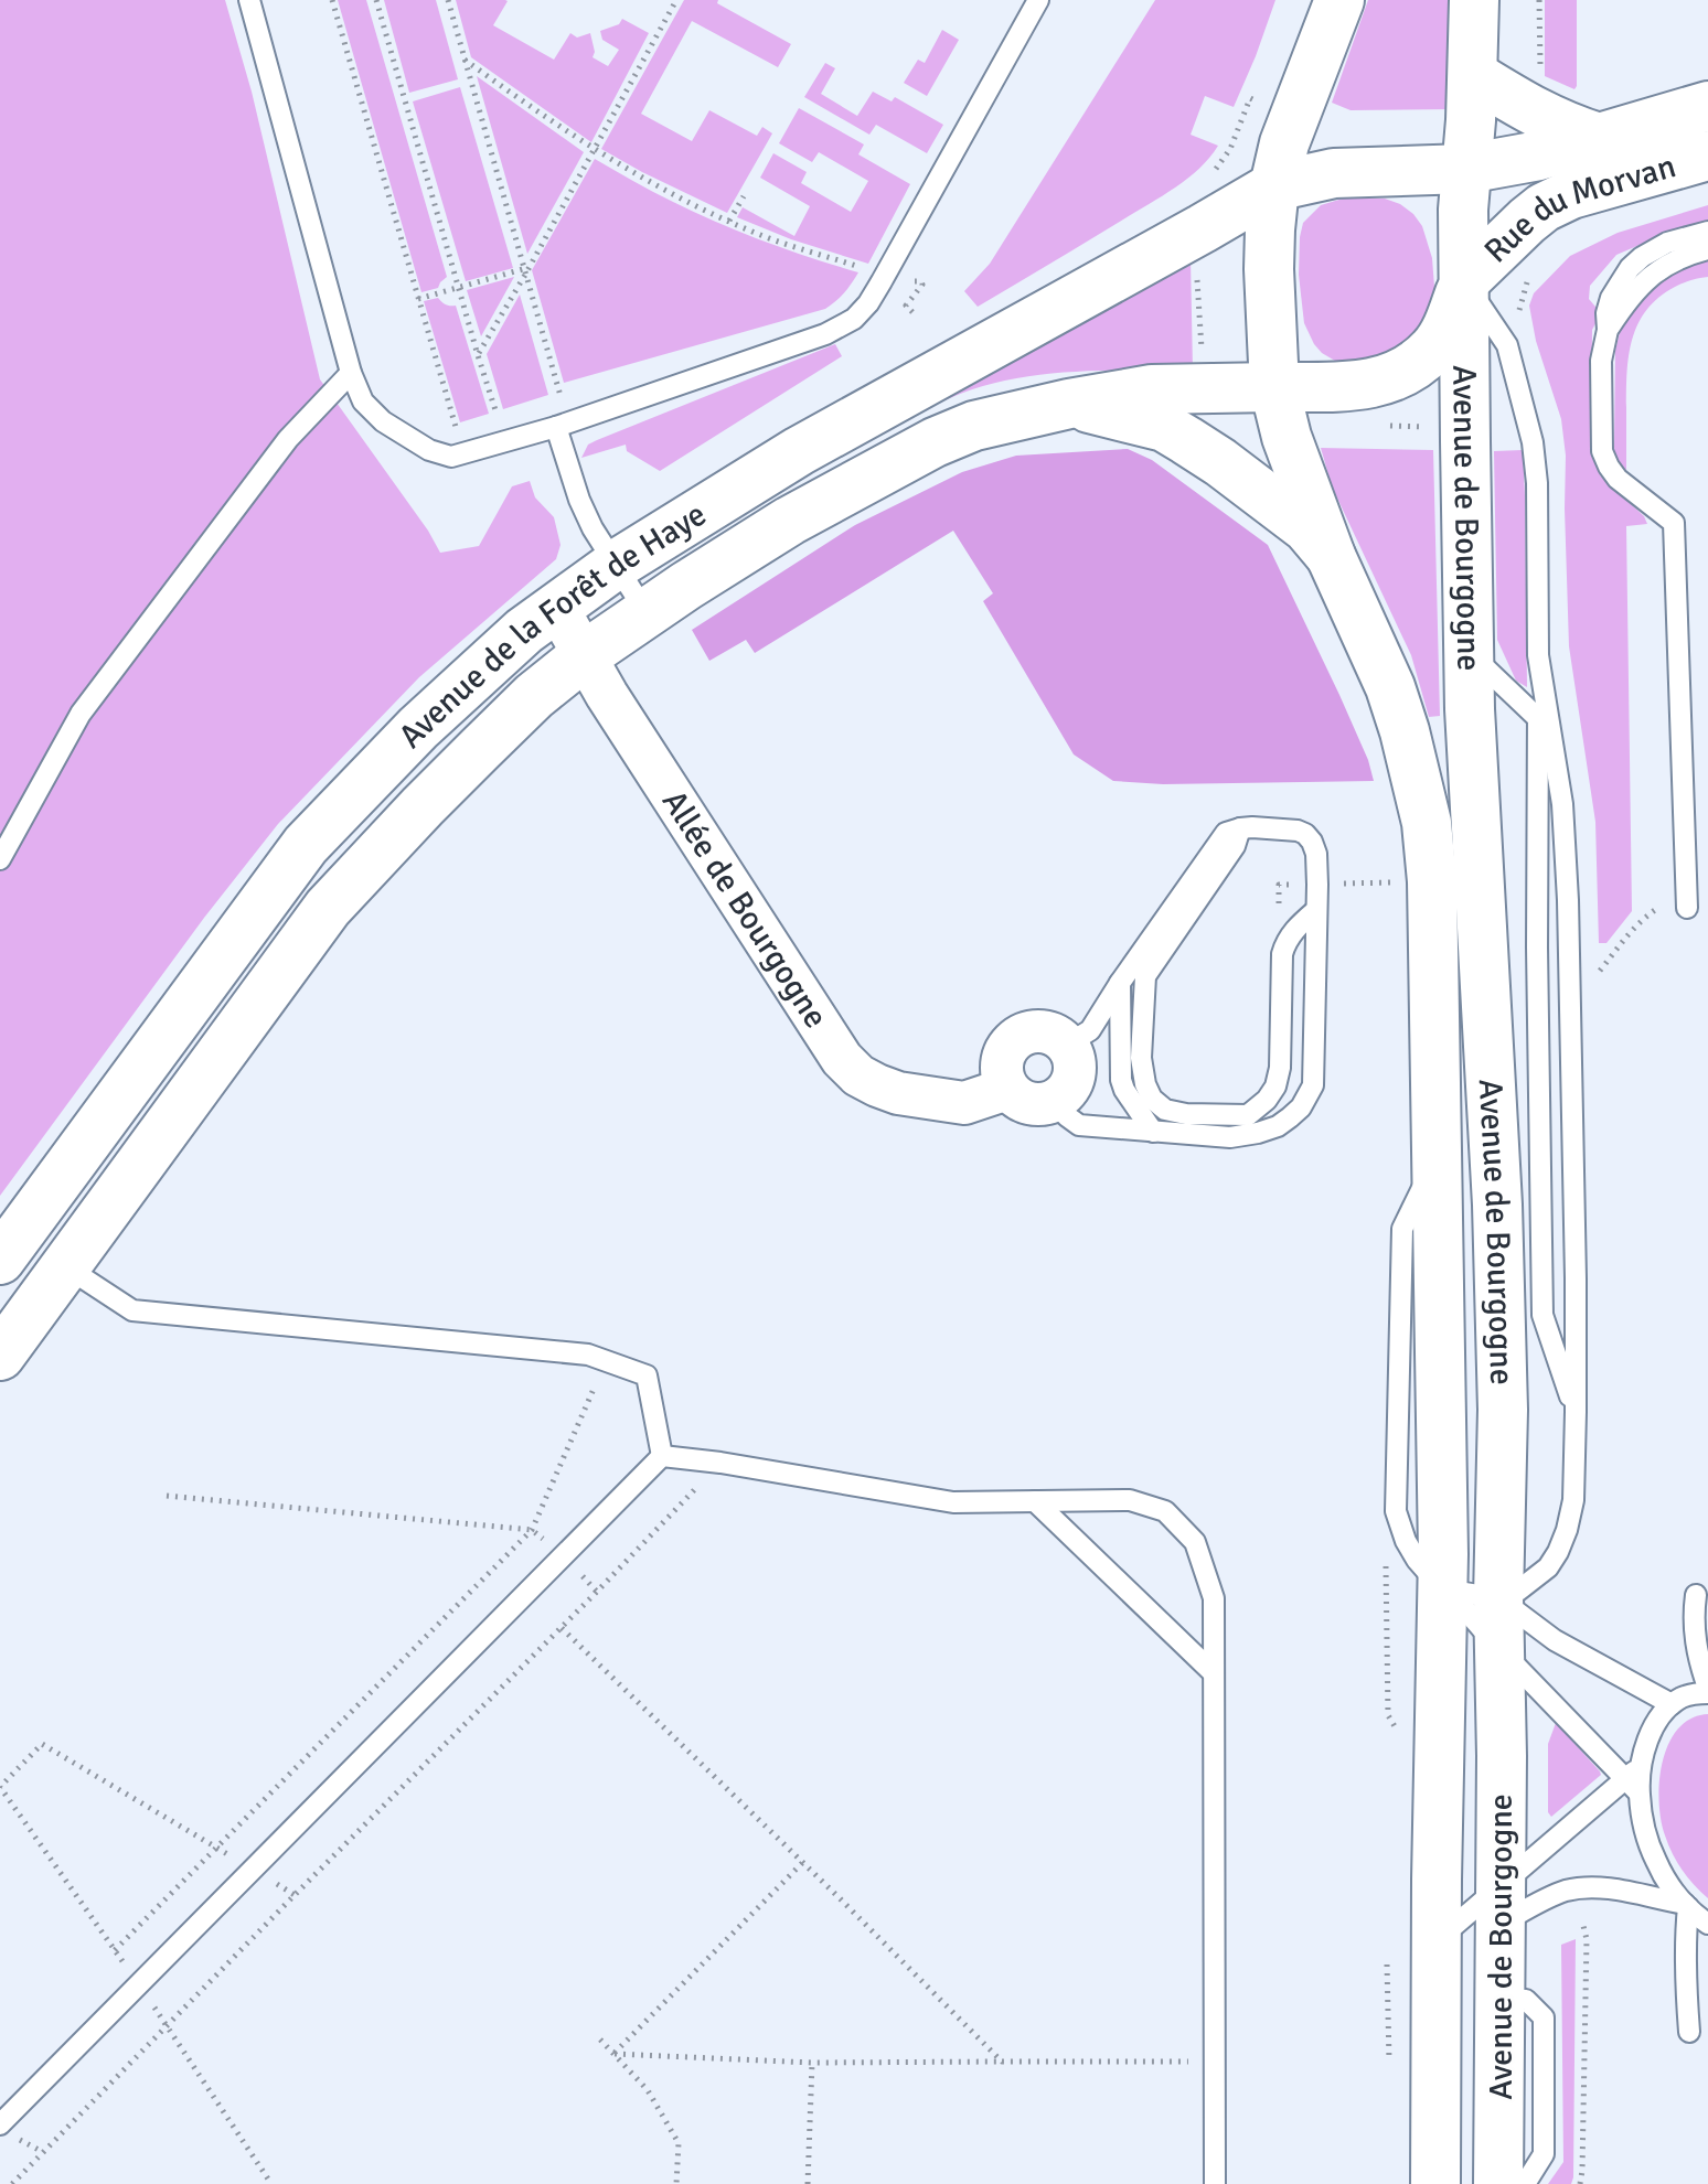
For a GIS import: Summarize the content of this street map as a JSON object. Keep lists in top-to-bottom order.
{
  "streets": {
    "main road": ["Rue du Morvan", "Avenue de Bourgogne", "Avenue de la Forêt de Haye"],
    "street": ["Allée de Bourgogne"]
  },
  "crossings": [
    ["Rue du Morvan", "Avenue de Bourgogne"],
    ["Rue du Morvan", "Avenue de la Forêt de Haye"],
    ["Avenue de Bourgogne", "Avenue de la Forêt de Haye"],
    ["Avenue de la Forêt de Haye", "Allée de Bourgogne"]
  ]
}
